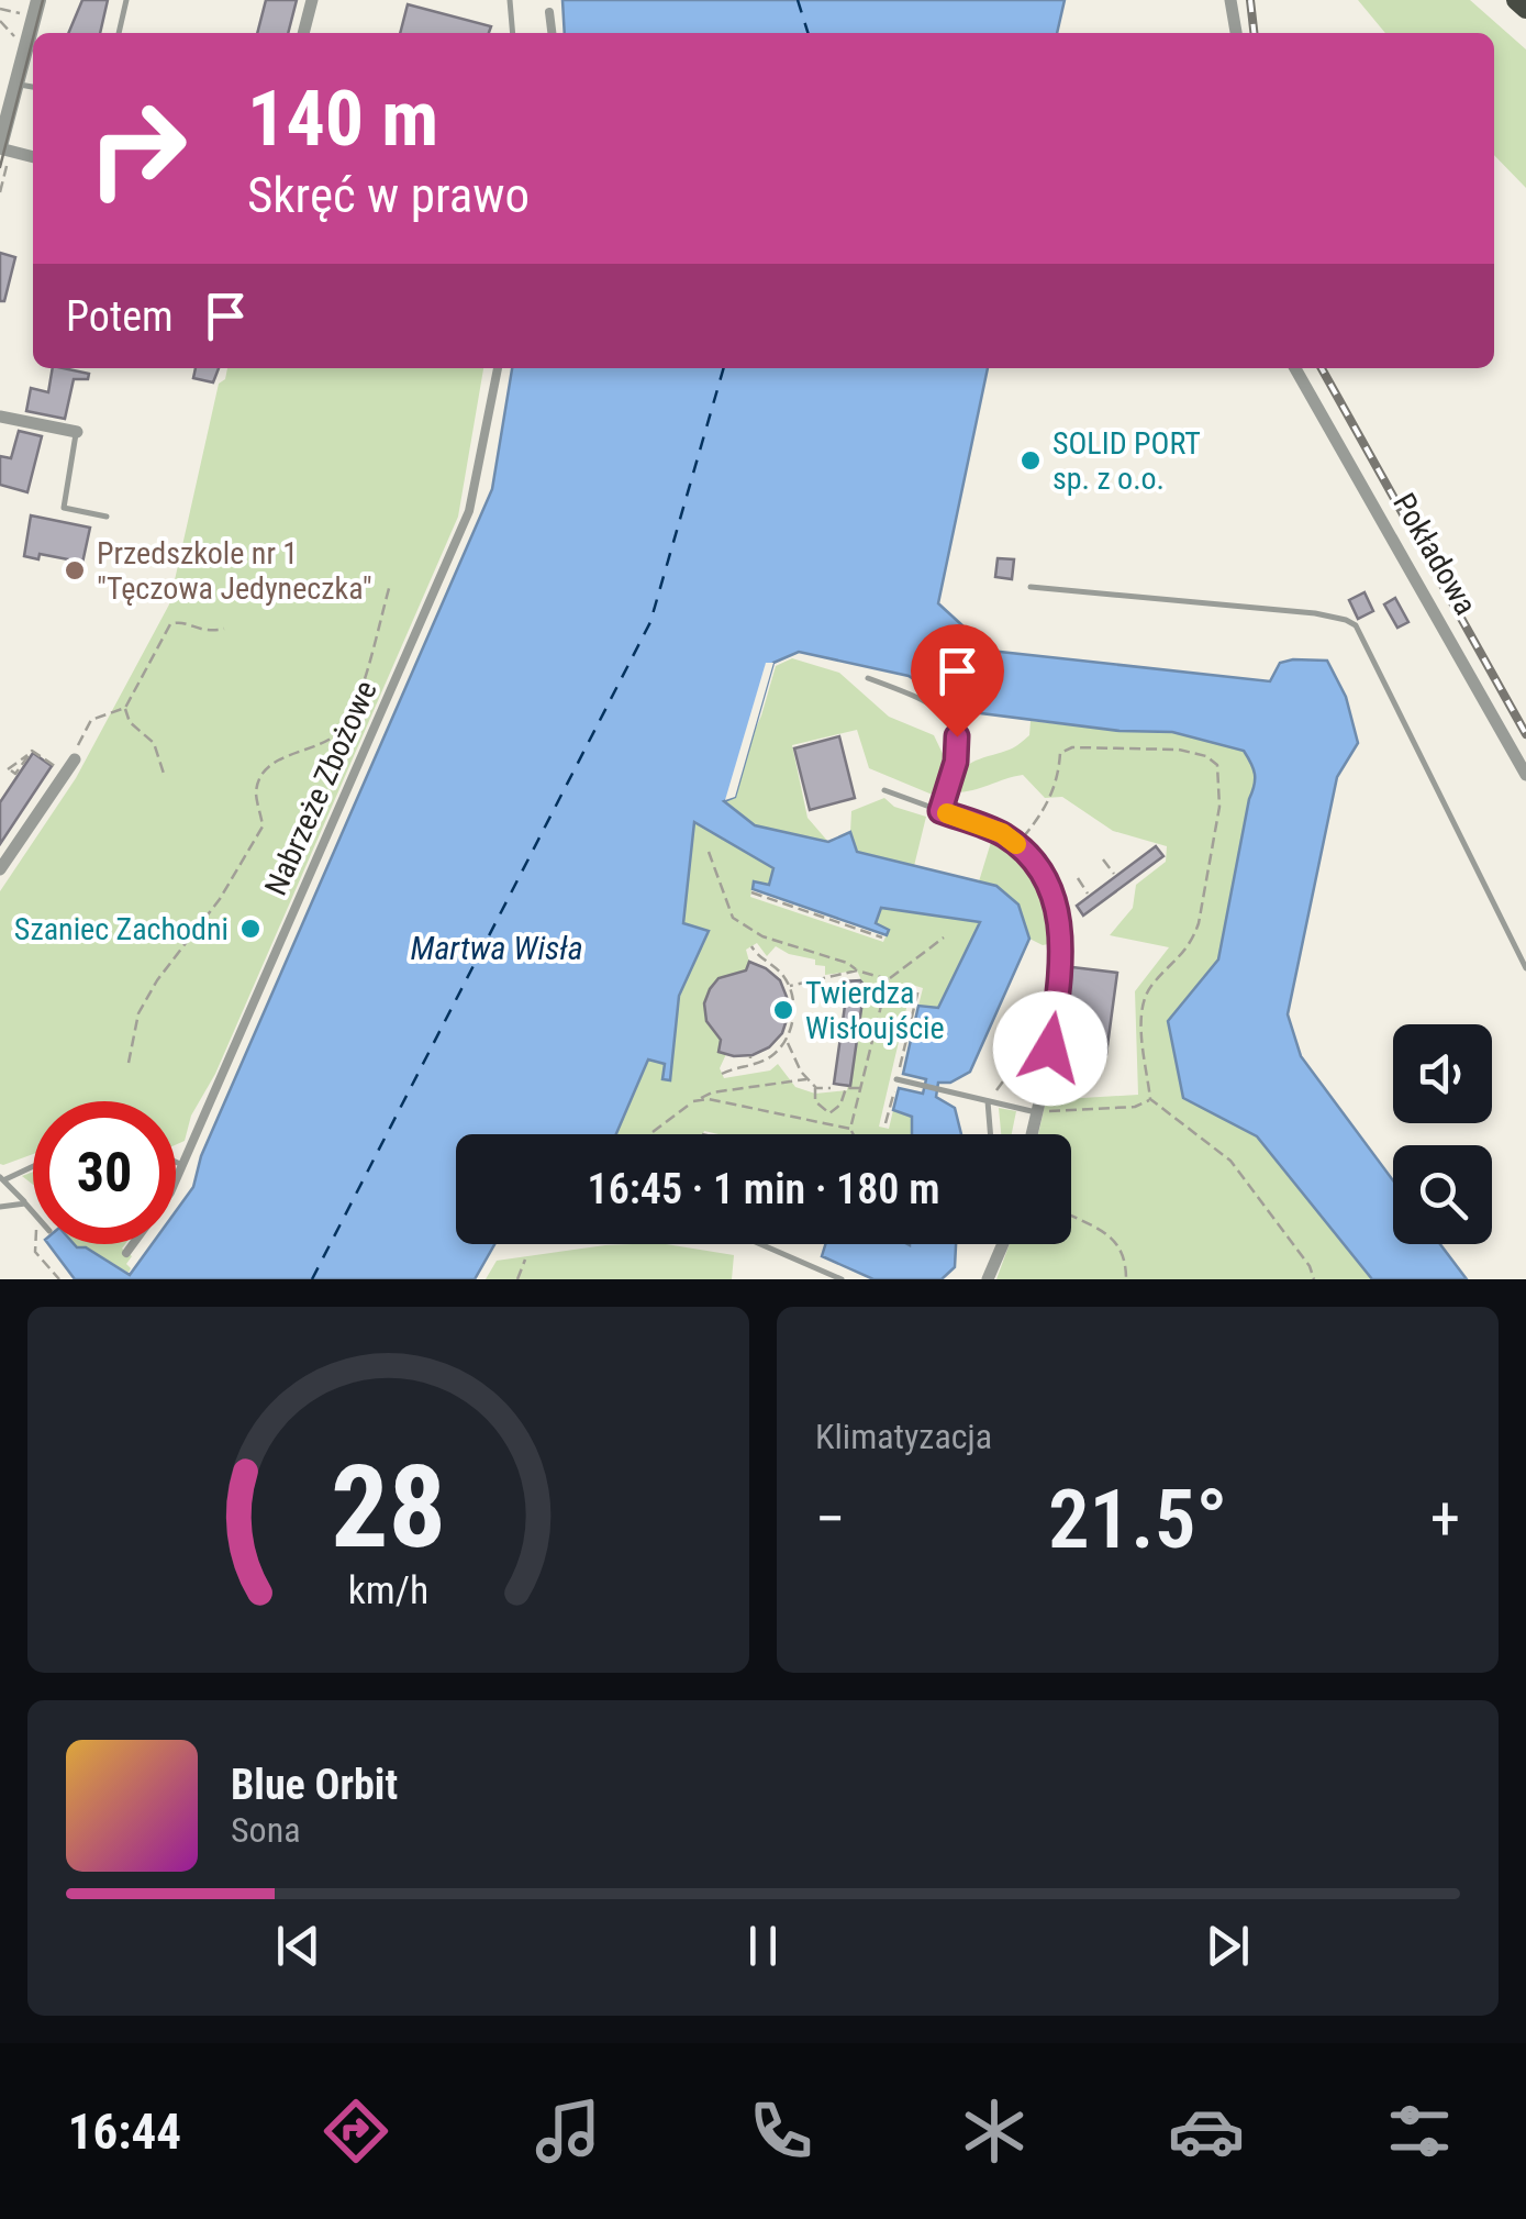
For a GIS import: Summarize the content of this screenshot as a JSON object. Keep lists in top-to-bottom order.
{
  "streets": {
    "street": ["Pokładowa", "Nabrzeże Zbożowe"]
  },
  "water": ["Martwa Wisła"],
  "places": [
    "SOLID PORT sp. z o.o.",
    "Przedszkole nr 1 \"Tęczowa Jedyneczka\"",
    "Szaniec Zachodni",
    "Twierdza Wisłoujście"
  ],
  "page": {
    "turn": ["140 m", "Skręć w prawo"],
    "then": "Potem",
    "limit": "30",
    "trip": "16:45 · 1 min · 180 m",
    "tile": "Klimatyzacja",
    "heat": ["−", "21.5°", "+"],
    "song": ["Blue Orbit", "Sona"],
    "tabs": "16:44",
    "gauge": ["28", "km/h"]
  }
}
